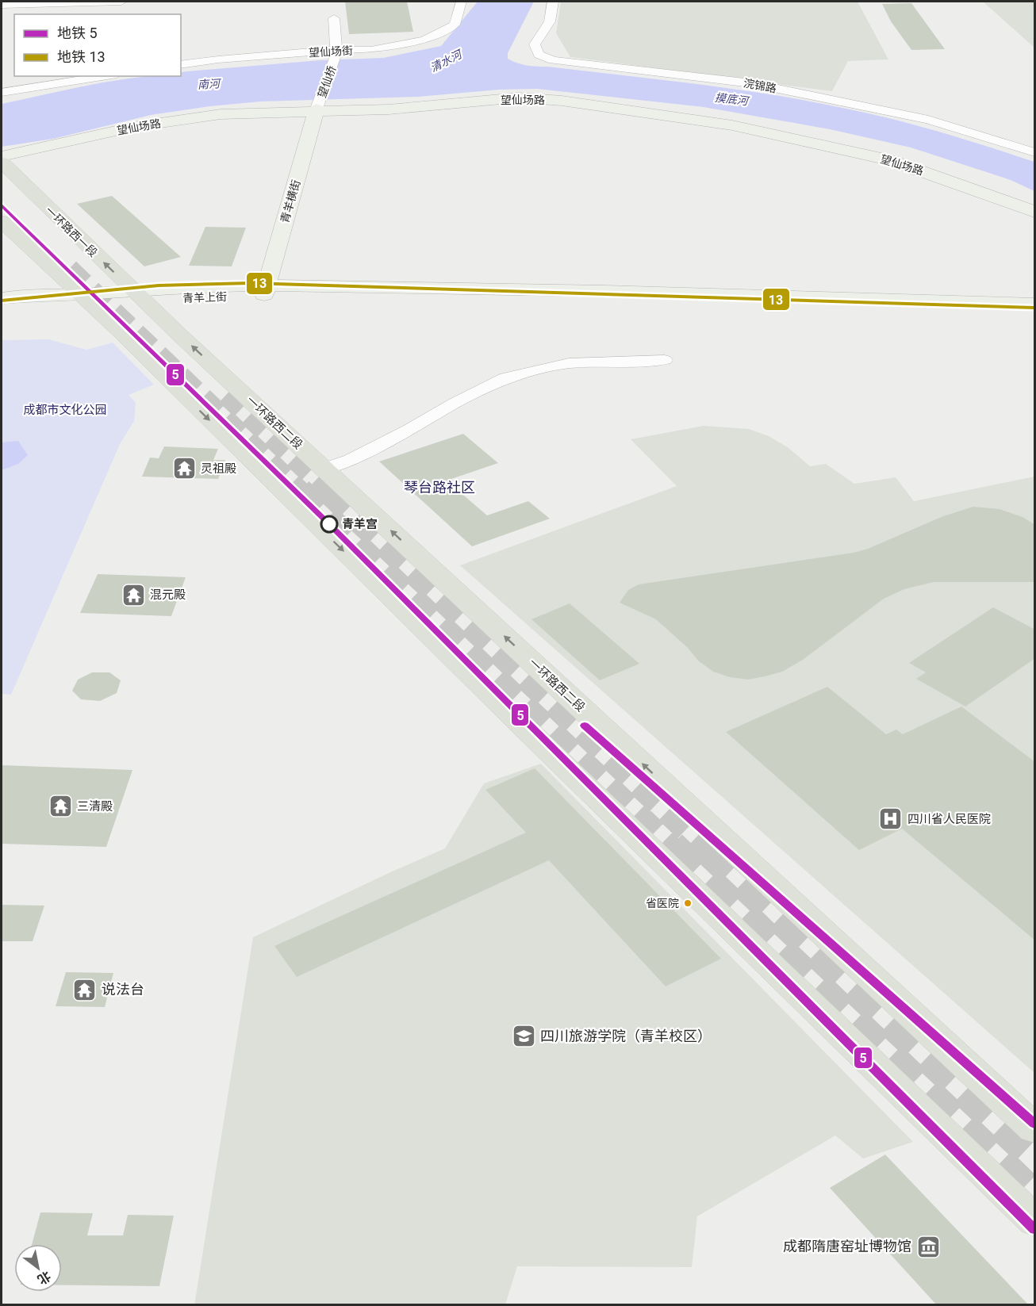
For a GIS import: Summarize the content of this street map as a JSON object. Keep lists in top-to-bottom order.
{
  "streets": {
    "main road": [
      "望仙场路",
      "青羊横街",
      "一环路西一段",
      "青羊上街",
      "一环路西二段"
    ],
    "street": ["望仙场街", "望仙桥", "浣锦路"]
  },
  "crossings": [
    ["望仙场街", "望仙桥"],
    ["望仙桥", "望仙场路"],
    ["望仙桥", "青羊横街"],
    ["望仙场路", "青羊横街"],
    ["青羊横街", "青羊上街"],
    ["一环路西一段", "青羊上街"],
    ["一环路西一段", "一环路西二段"],
    ["青羊上街", "一环路西二段"]
  ],
  "districts": ["琴台路社区"],
  "water": ["清水河", "南河", "摸底河"],
  "parks": ["成都市文化公园"],
  "places": {
    "temple": [
      "灵祖殿",
      "混元殿",
      "三清殿",
      "说法台"
    ],
    "other": ["青羊宫", "省医院"],
    "hospital": ["四川省人民医院"],
    "school or university": ["四川旅游学院（青羊校区）"],
    "museum": ["成都隋唐窑址博物馆"]
  },
  "lines": ["metro line 5", "metro line 13"],
  "legend": ["地铁 5", "地铁 13"],
  "north": "bottom right"
}
